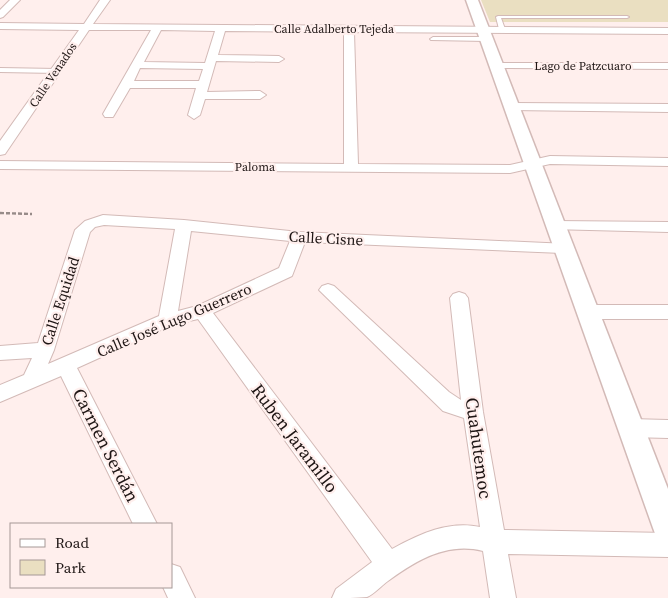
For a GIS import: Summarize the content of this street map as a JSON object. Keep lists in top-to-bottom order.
{
  "streets": {
    "street": [
      "Calle Adalberto Tejeda",
      "Lago de Patzcuaro",
      "Calle Venados",
      "Paloma",
      "Calle Cisne",
      "Calle Equidad",
      "Calle José Lugo Guerrero",
      "Ruben Jaramillo",
      "Carmen Serdán",
      "Cuahutemoc"
    ]
  },
  "crossings": [
    ["Calle Adalberto Tejeda", "Calle Venados"],
    ["Calle Cisne", "Calle Equidad"],
    ["Calle Cisne", "Calle José Lugo Guerrero"],
    ["Calle Equidad", "Calle José Lugo Guerrero"],
    ["Calle José Lugo Guerrero", "Ruben Jaramillo"],
    ["Calle José Lugo Guerrero", "Carmen Serdán"]
  ],
  "legend": ["Road", "Park"]
}
